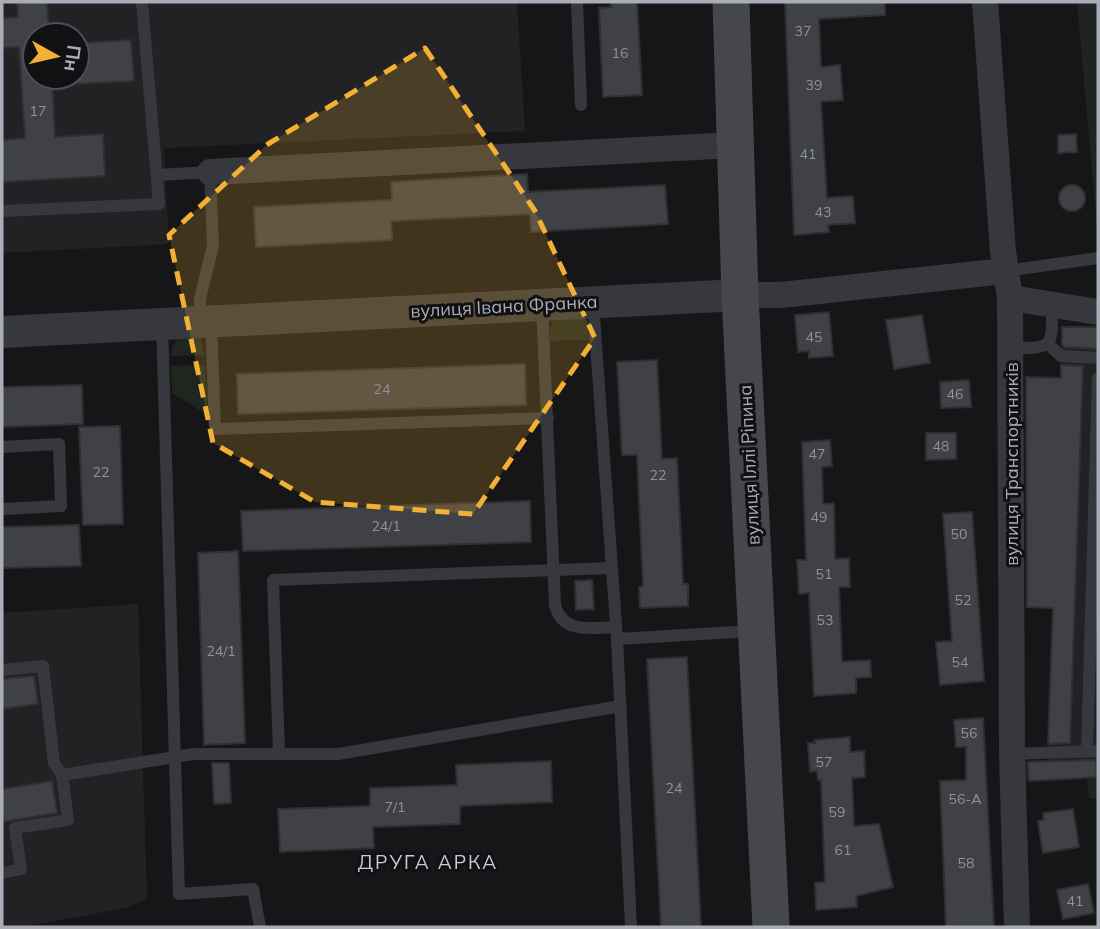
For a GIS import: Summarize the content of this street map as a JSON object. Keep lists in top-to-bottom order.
{
  "streets": {
    "main road": ["вулиця Іллі Ріпина"],
    "street": ["вулиця Івана Франка", "вулиця Транспортників"]
  },
  "crossings": [
    ["вулиця Івана Франка", "вулиця Транспортників"],
    ["вулиця Івана Франка", "вулиця Іллі Ріпина"]
  ],
  "districts": ["ДРУГА АРКА"],
  "house_numbers": [
    "37",
    "16",
    "39",
    "17",
    "41",
    "43",
    "45",
    "24",
    "46",
    "48",
    "47",
    "22",
    "22",
    "49",
    "24/1",
    "50",
    "51",
    "52",
    "53",
    "24/1",
    "54",
    "56",
    "57",
    "24",
    "56-А",
    "7/1",
    "59",
    "61",
    "58",
    "41"
  ],
  "north": "right"
}
